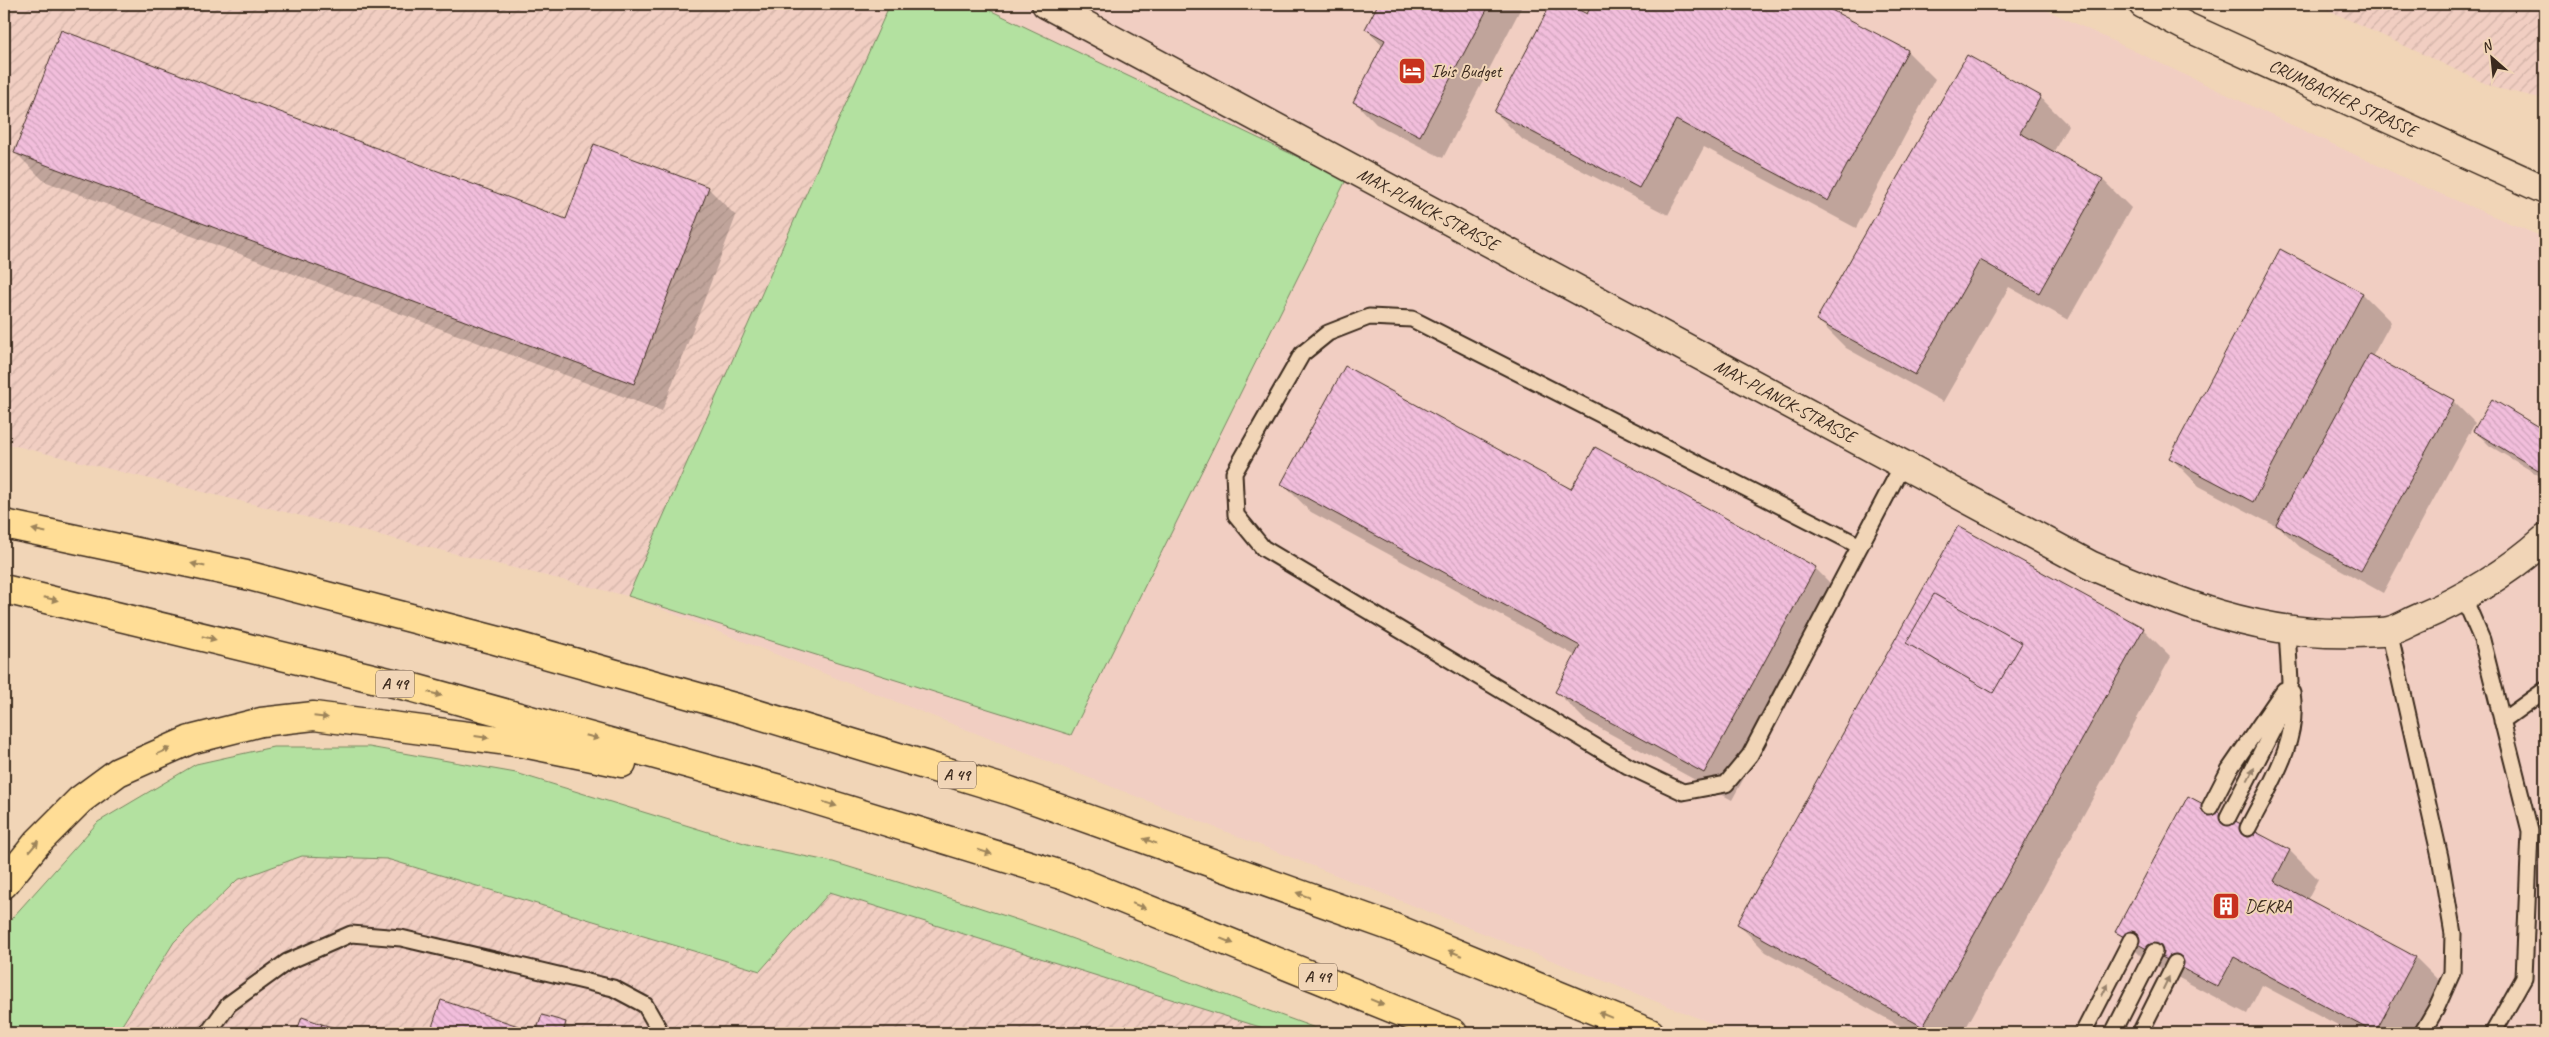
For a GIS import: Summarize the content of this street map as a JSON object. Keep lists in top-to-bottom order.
{
  "streets": {
    "highway": ["A 49"],
    "street": ["CRUMBACHER STRASSE", "MAX-PLANCK-STRASSE"]
  },
  "places": {
    "hotel": ["Ibis Budget"],
    "building": ["DEKRA"]
  },
  "north": "top left"
}
